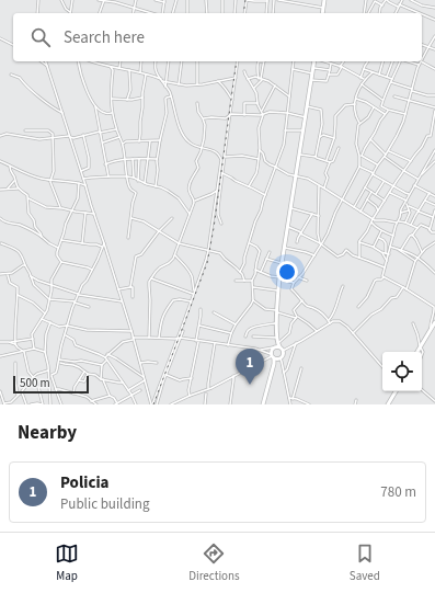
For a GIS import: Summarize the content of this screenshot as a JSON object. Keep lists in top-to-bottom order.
{
  "scale_bar": "500 m",
  "page": {
    "search": "Search here",
    "pins": "1",
    "scale": "500 m",
    "heading": "Nearby",
    "list": [
      {
        "mark": "1",
        "name": "Policia",
        "note": "Public building",
        "value": "780 m"
      }
    ],
    "nav": ["Map", "Directions", "Saved"]
  }
}
